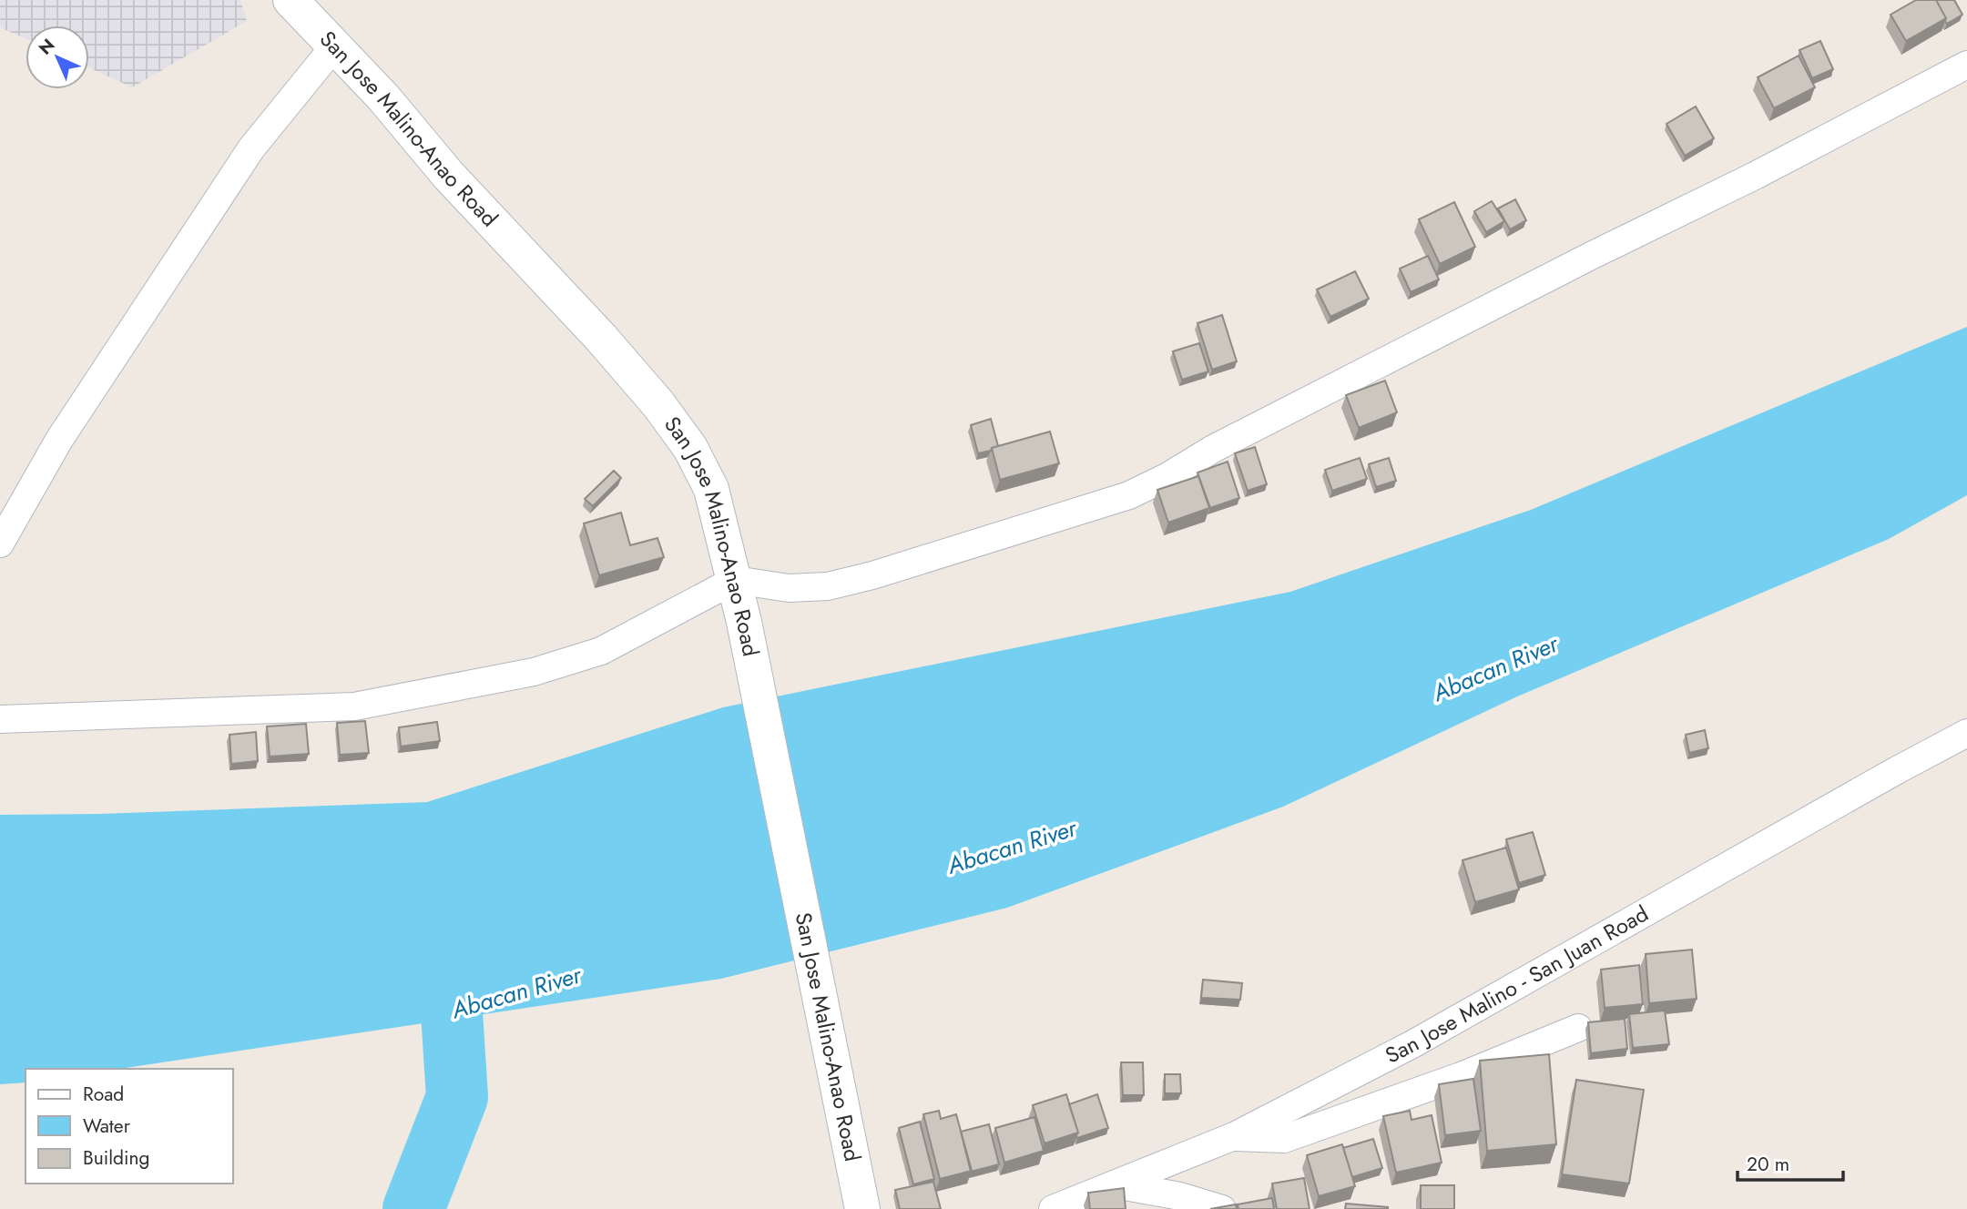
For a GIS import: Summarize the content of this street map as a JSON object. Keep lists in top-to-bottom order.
{
  "streets": {
    "main road": ["San Jose Malino-Anao Road"],
    "street": ["San Jose Malino - San Juan Road"]
  },
  "water": ["Abacan River"],
  "legend": ["Road", "Water", "Building"],
  "scale_bar": "20 m",
  "north": "top left"
}
